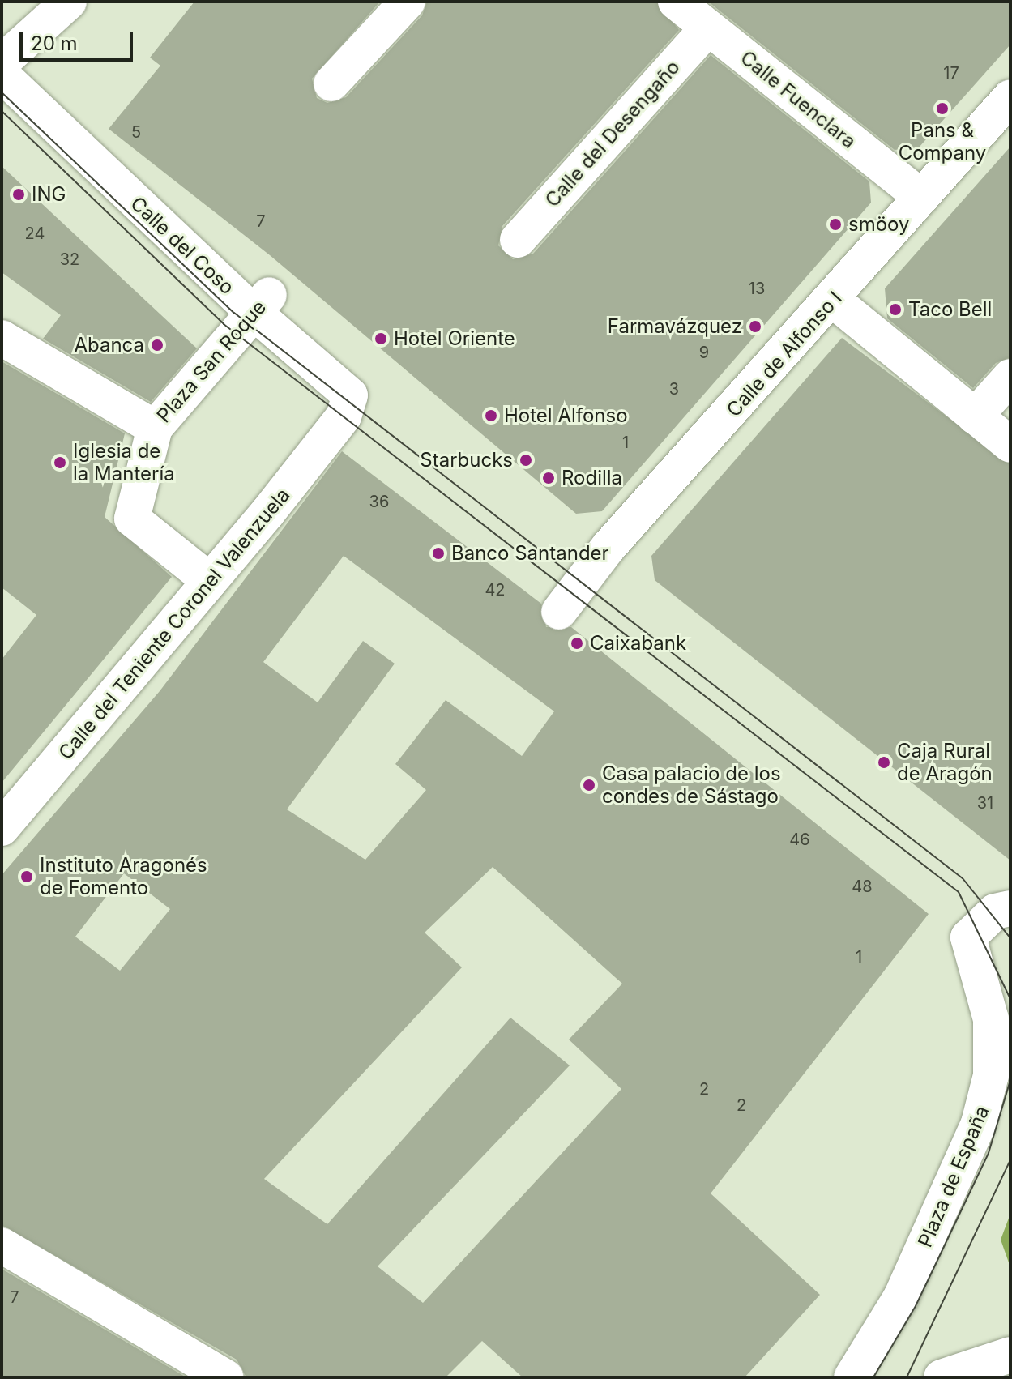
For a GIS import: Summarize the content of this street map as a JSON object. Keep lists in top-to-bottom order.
{
  "streets": {
    "street": [
      "Calle Fuenclara",
      "Calle del Desengaño",
      "Calle del Coso",
      "Calle de Alfonso I",
      "Plaza San Roque",
      "Calle del Teniente Coronel Valenzuela",
      "Plaza de España"
    ]
  },
  "crossings": [
    ["Calle Fuenclara", "Calle del Desengaño"],
    ["Calle Fuenclara", "Calle de Alfonso I"],
    ["Calle del Coso", "Plaza San Roque"],
    ["Calle del Coso", "Calle del Teniente Coronel Valenzuela"],
    ["Plaza San Roque", "Calle del Teniente Coronel Valenzuela"]
  ],
  "places": [
    "Pans & Company",
    "ING",
    "smöoy",
    "Taco Bell",
    "Farmavázquez",
    "Hotel Oriente",
    "Abanca",
    "Hotel Alfonso",
    "Starbucks",
    "Iglesia de la Mantería",
    "Rodilla",
    "Banco Santander",
    "Caixabank",
    "Caja Rural de Aragón",
    "Casa palacio de los condes de Sástago",
    "Instituto Aragonés de Fomento"
  ],
  "house_numbers": [
    "17",
    "5",
    "7",
    "24",
    "32",
    "13",
    "9",
    "3",
    "1",
    "36",
    "42",
    "31",
    "46",
    "48",
    "1",
    "2",
    "2",
    "7"
  ],
  "scale_bar": "20 m"
}
